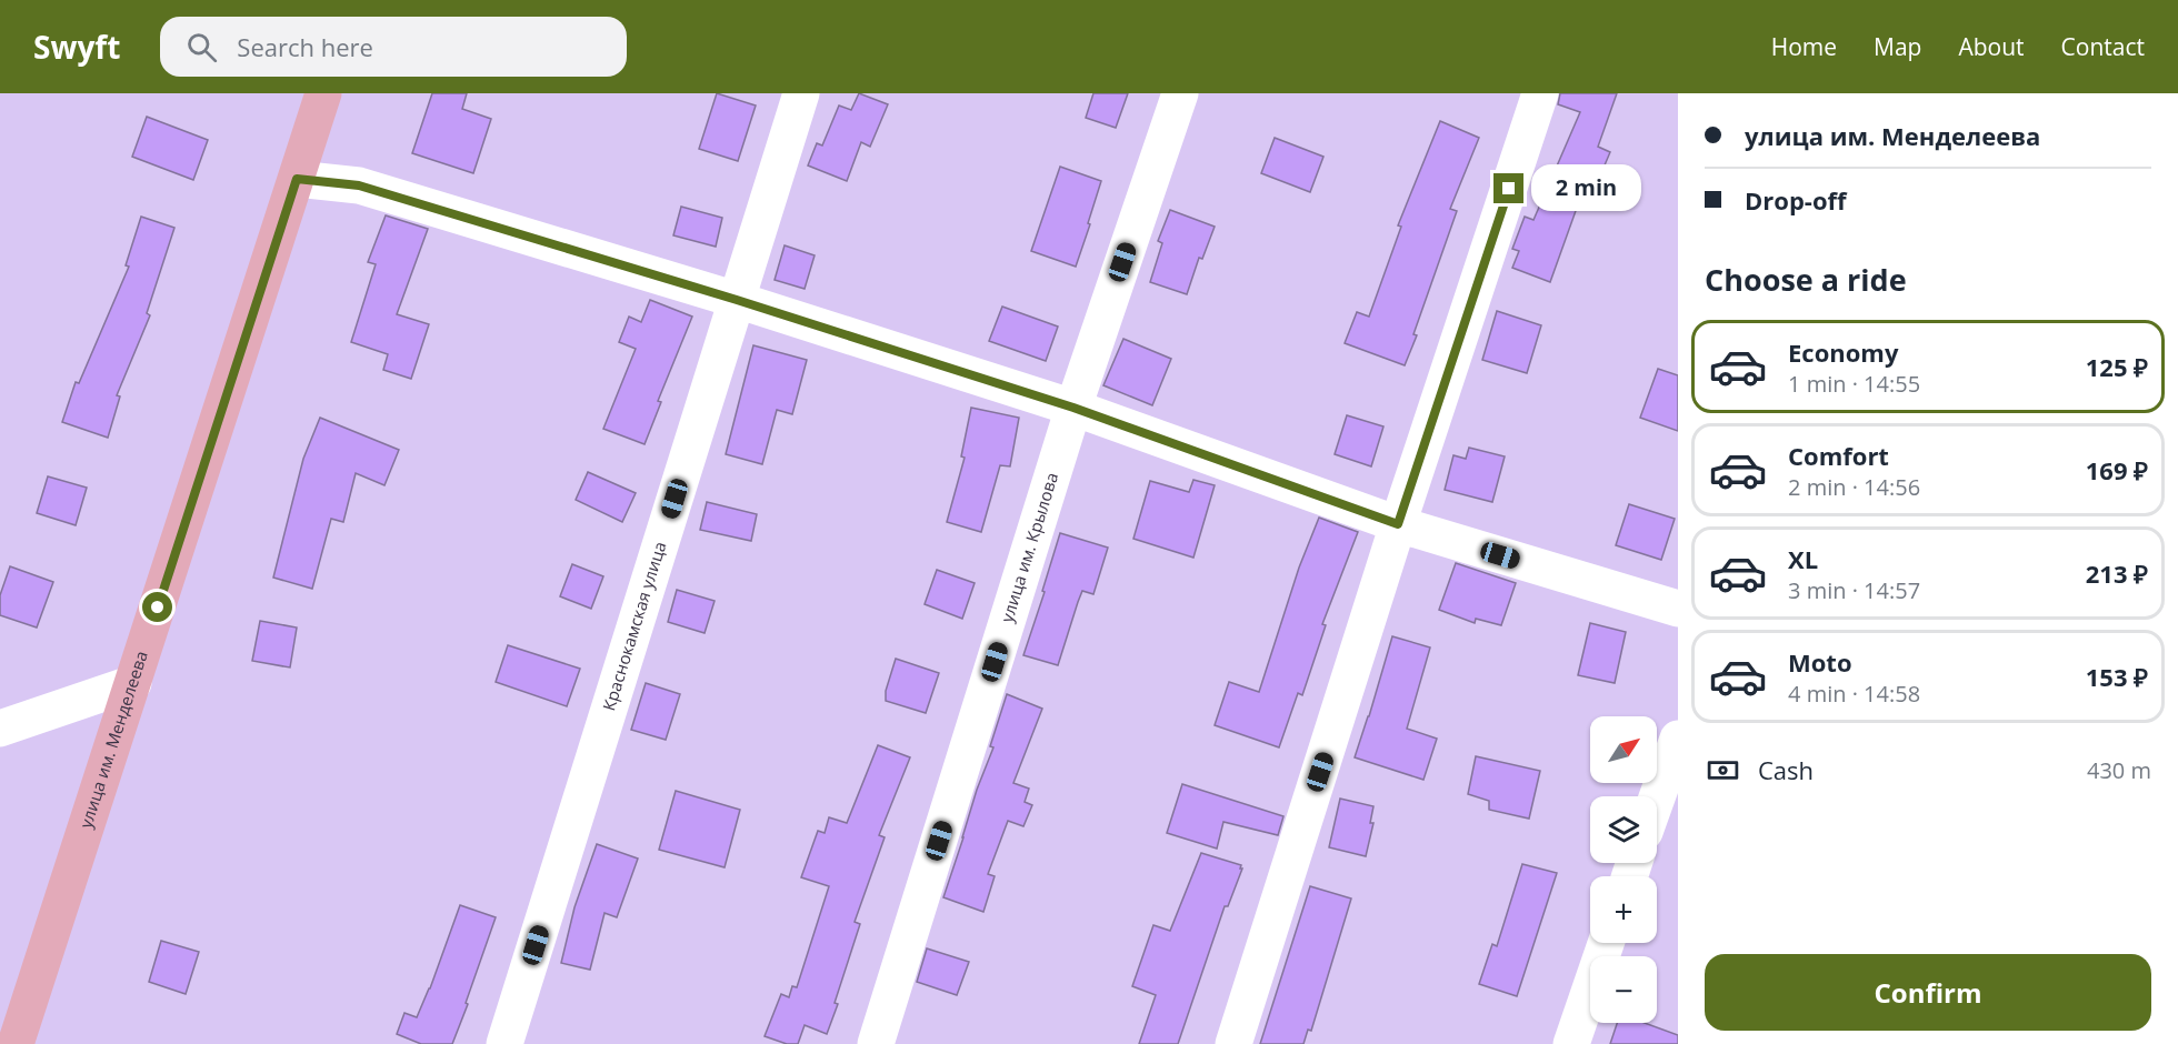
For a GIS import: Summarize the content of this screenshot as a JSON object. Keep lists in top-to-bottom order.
{
  "streets": {
    "main road": ["улица им. Менделеева"],
    "street": ["улица им. Крылова", "Краснокамская улица"]
  },
  "north": "top right",
  "page": {
    "header": "Swyft",
    "search": "Search here",
    "nav": [
      "Home",
      "Map",
      "About",
      "Contact"
    ],
    "banner": ["улица им. Менделеева", "Drop-off"],
    "bubble": "2 min",
    "heading": "Choose a ride",
    "list": [
      {
        "name": "Economy",
        "note": "1 min · 14:55",
        "value": "125 ₽"
      },
      {
        "name": "Comfort",
        "note": "2 min · 14:56",
        "value": "169 ₽"
      },
      {
        "name": "XL",
        "note": "3 min · 14:57",
        "value": "213 ₽"
      },
      {
        "name": "Moto",
        "note": "4 min · 14:58",
        "value": "153 ₽"
      }
    ],
    "map_buttons": ["+", "−"],
    "pay": ["Cash", "430 m"],
    "buttons": "Confirm"
  }
}
